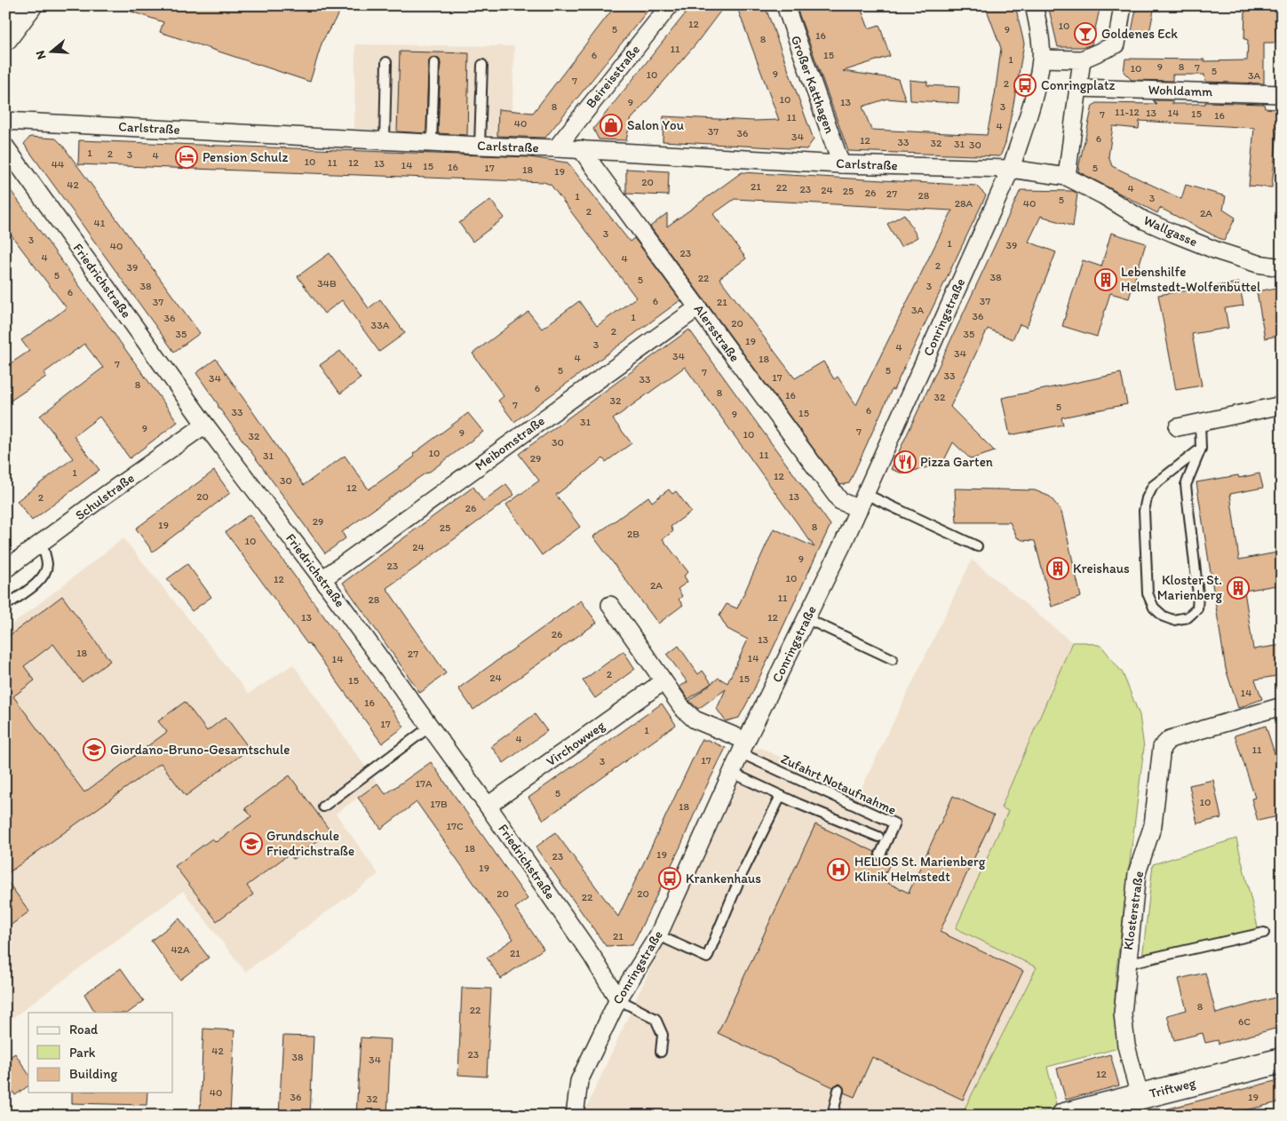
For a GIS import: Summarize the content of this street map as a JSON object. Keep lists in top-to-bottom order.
{
  "streets": {
    "main road": ["Triftweg"],
    "street": [
      "Beireisstraße",
      "Großer Katthagen",
      "Wohldamm",
      "Carlstraße",
      "Wallgasse",
      "Friedrichstraße",
      "Conringstraße",
      "Alersstraße",
      "Meibomstraße",
      "Schulstraße",
      "Virchowweg",
      "Klosterstraße"
    ],
    "lane": ["Zufahrt Notaufnahme"]
  },
  "crossings": [
    ["Beireisstraße", "Carlstraße"],
    ["Großer Katthagen", "Carlstraße"],
    ["Carlstraße", "Conringstraße"],
    ["Carlstraße", "Alersstraße"],
    ["Friedrichstraße", "Conringstraße"],
    ["Friedrichstraße", "Meibomstraße"],
    ["Friedrichstraße", "Schulstraße"],
    ["Friedrichstraße", "Virchowweg"],
    ["Conringstraße", "Alersstraße"],
    ["Conringstraße", "Zufahrt Notaufnahme"],
    ["Alersstraße", "Meibomstraße"],
    ["Klosterstraße", "Triftweg"]
  ],
  "places": {
    "bar": ["Goldenes Eck"],
    "bus stop": ["Conringplatz", "Krankenhaus"],
    "shop": ["Salon You"],
    "hotel": ["Pension Schulz"],
    "building": ["Lebenshilfe Helmstedt-Wolfenbüttel", "Kreishaus", "Kloster St. Marienberg"],
    "restaurant": ["Pizza Garten"],
    "school or university": ["Giordano-Bruno-Gesamtschule", "Grundschule Friedrichstraße"],
    "hospital": ["HELIOS St. Marienberg Klinik Helmstedt"]
  },
  "house_numbers": [
    "12",
    "10",
    "5",
    "9",
    "16",
    "8",
    "11",
    "6",
    "15",
    "1",
    "9",
    "8",
    "7",
    "10",
    "5",
    "9",
    "10",
    "3A",
    "7",
    "2",
    "10",
    "9",
    "13",
    "8",
    "3",
    "11-12",
    "13",
    "14",
    "15",
    "7",
    "16",
    "11",
    "40",
    "4",
    "37",
    "36",
    "34",
    "6",
    "12",
    "33",
    "32",
    "31",
    "30",
    "1",
    "2",
    "3",
    "4",
    "10",
    "11",
    "12",
    "13",
    "44",
    "14",
    "15",
    "16",
    "17",
    "5",
    "18",
    "19",
    "20",
    "42",
    "21",
    "22",
    "4",
    "23",
    "24",
    "25",
    "26",
    "27",
    "28",
    "1",
    "3",
    "5",
    "28A",
    "40",
    "2",
    "2A",
    "41",
    "3",
    "3",
    "1",
    "39",
    "40",
    "23",
    "4",
    "4",
    "2",
    "39",
    "5",
    "38",
    "22",
    "5",
    "34B",
    "38",
    "3",
    "6",
    "6",
    "37",
    "37",
    "21",
    "3A",
    "36",
    "1",
    "36",
    "20",
    "33A",
    "2",
    "35",
    "35",
    "19",
    "3",
    "4",
    "34",
    "34",
    "4",
    "18",
    "7",
    "5",
    "5",
    "7",
    "33",
    "17",
    "34",
    "33",
    "8",
    "6",
    "8",
    "16",
    "32",
    "32",
    "7",
    "5",
    "6",
    "33",
    "15",
    "9",
    "31",
    "9",
    "7",
    "9",
    "10",
    "32",
    "30",
    "10",
    "11",
    "31",
    "29",
    "1",
    "12",
    "30",
    "12",
    "20",
    "13",
    "2",
    "26",
    "29",
    "19",
    "8",
    "25",
    "2B",
    "10",
    "24",
    "9",
    "23",
    "10",
    "12",
    "2A",
    "11",
    "28",
    "13",
    "12",
    "26",
    "13",
    "18",
    "27",
    "14",
    "14",
    "2",
    "24",
    "15",
    "15",
    "14",
    "16",
    "17",
    "1",
    "4",
    "11",
    "17",
    "3",
    "17A",
    "5",
    "10",
    "17B",
    "18",
    "17C",
    "18",
    "19",
    "23",
    "19",
    "20",
    "20",
    "22",
    "21",
    "42A",
    "21",
    "8",
    "22",
    "6C",
    "42",
    "23",
    "38",
    "34",
    "12",
    "40",
    "36",
    "19",
    "32"
  ],
  "legend": ["Road", "Park", "Building"],
  "north": "left"
}
